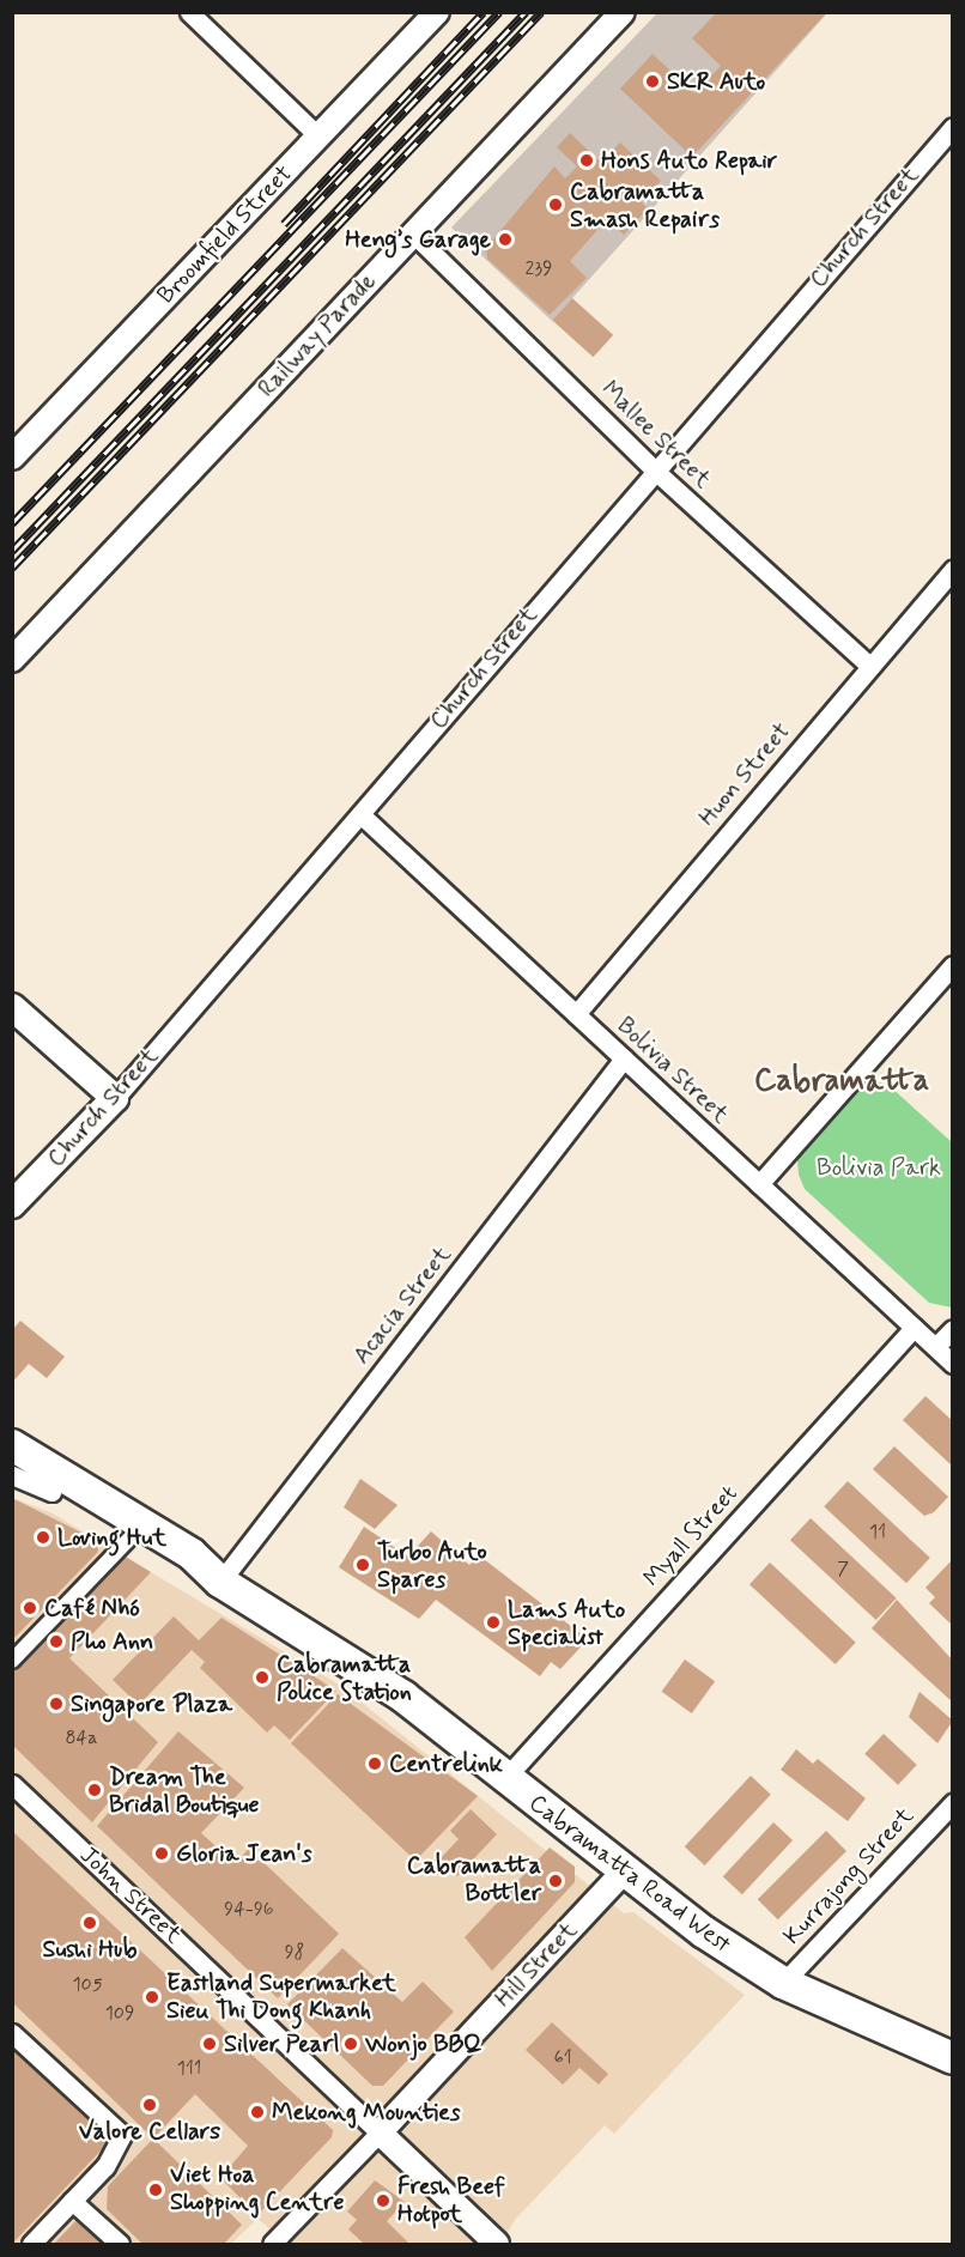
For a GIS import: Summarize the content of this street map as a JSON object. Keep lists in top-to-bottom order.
{
  "streets": {
    "main road": ["Church Street", "Cabramatta Road West"],
    "street": [
      "Broomfield Street",
      "Railway Parade",
      "Mallee Street",
      "Huon Street",
      "Bolivia Street",
      "Acacia Street",
      "Myall Street",
      "Kurrajong Street",
      "John Street",
      "Hill Street"
    ]
  },
  "crossings": [
    ["Church Street", "Mallee Street"],
    ["Church Street", "Bolivia Street"],
    ["Railway Parade", "Mallee Street"],
    ["Mallee Street", "Huon Street"],
    ["Huon Street", "Bolivia Street"],
    ["Bolivia Street", "Acacia Street"],
    ["Bolivia Street", "Myall Street"],
    ["Acacia Street", "Cabramatta Road West"],
    ["Myall Street", "Cabramatta Road West"],
    ["Cabramatta Road West", "Kurrajong Street"],
    ["Cabramatta Road West", "Hill Street"],
    ["John Street", "Hill Street"]
  ],
  "districts": ["Cabramatta"],
  "parks": ["Bolivia Park"],
  "places": [
    "SKR Auto",
    "Hons Auto Repair",
    "Cabramatta Smash Repairs",
    "Heng’s Garage",
    "Loving Hut",
    "Turbo Auto Spares",
    "Café Nhó",
    "Lams Auto Specialist",
    "Pho Ann",
    "Cabramatta Police Station",
    "Singapore Plaza",
    "Centrelink",
    "Dream The Bridal Boutique",
    "Gloria Jean's",
    "Cabramatta Bottler",
    "Sushi Hub",
    "Eastland Supermarket Sieu Thi Dong Khanh",
    "Silver Pearl",
    "Wonjo BBQ",
    "Valore Cellars",
    "Mekong Mounties",
    "Viet Hoa Shopping Centre",
    "Fresh Beef Hotpot"
  ],
  "house_numbers": [
    "239",
    "11",
    "7",
    "84a",
    "94-96",
    "98",
    "105",
    "109",
    "61",
    "111"
  ]
}
